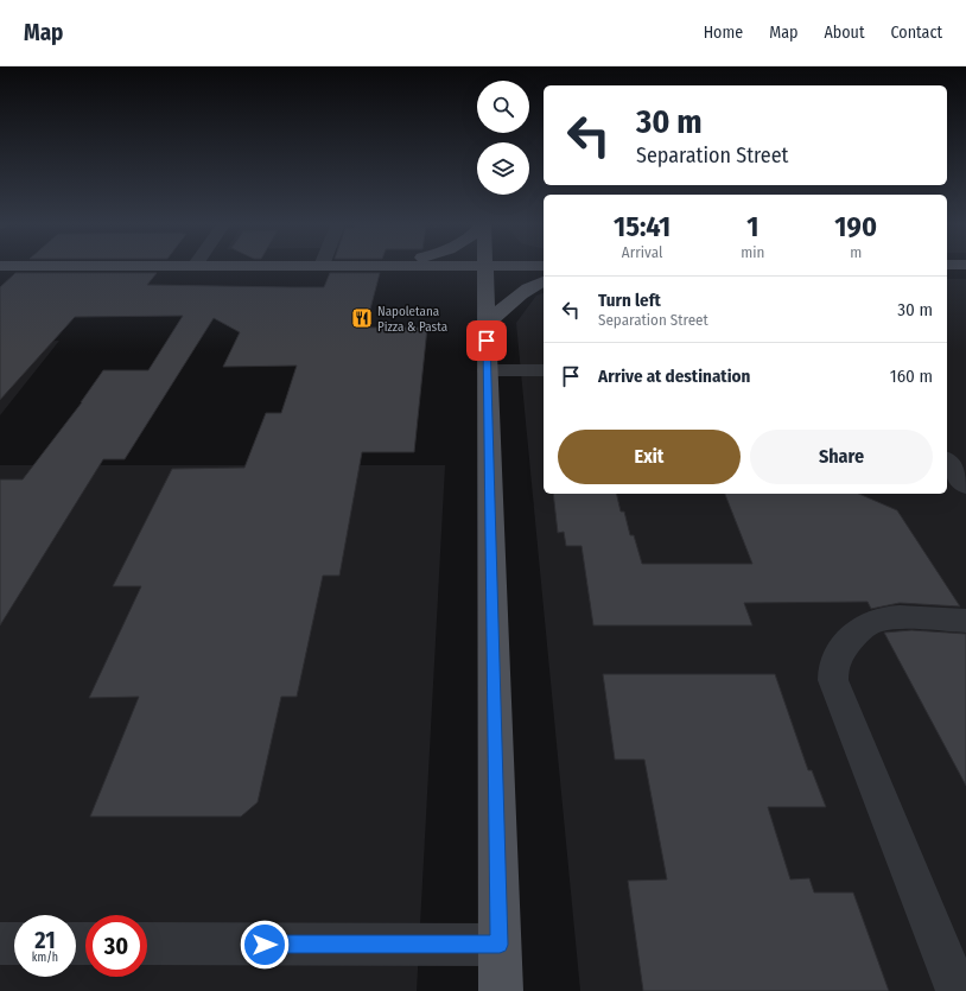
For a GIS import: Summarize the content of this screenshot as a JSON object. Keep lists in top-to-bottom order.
{
  "places": {
    "restaurant": ["Napoletana Pizza & Pasta"]
  },
  "page": {
    "header": "Map",
    "nav": [
      "Home",
      "Map",
      "About",
      "Contact"
    ],
    "turn": ["30 m", "Separation Street"],
    "eta": [
      "15:41",
      "Arrival",
      "1",
      "min",
      "190",
      "m"
    ],
    "list": [
      {
        "name": "Turn left",
        "note": "Separation Street",
        "value": "30 m"
      },
      {
        "name": "Arrive at destination",
        "value": "160 m"
      }
    ],
    "buttons": ["Exit", "Share"],
    "speed": "21 km/h",
    "limit": "30"
  }
}
